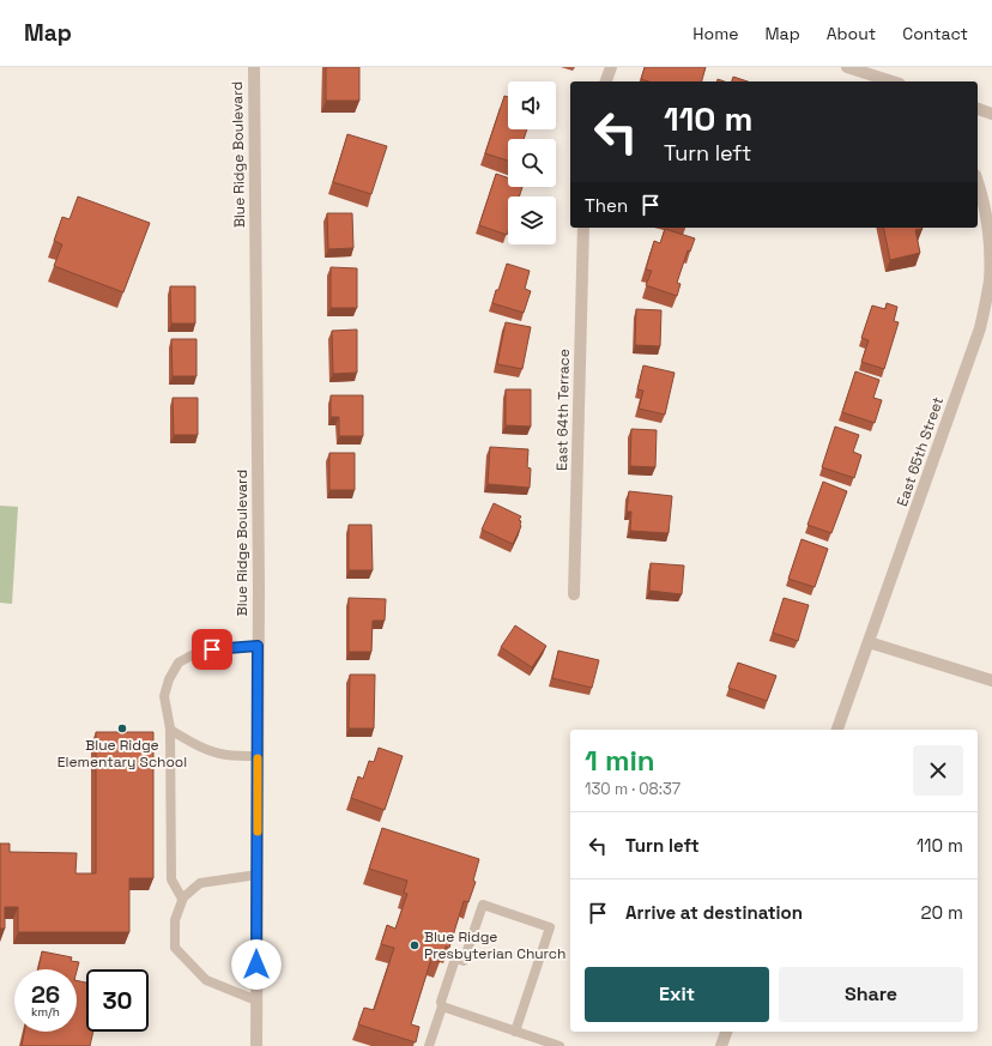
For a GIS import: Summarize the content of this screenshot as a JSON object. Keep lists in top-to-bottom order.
{
  "streets": {
    "street": ["Blue Ridge Boulevard", "East 64th Terrace", "East 65th Street"]
  },
  "places": ["Blue Ridge Elementary School", "Blue Ridge Presbyterian Church"],
  "page": {
    "header": "Map",
    "nav": [
      "Home",
      "Map",
      "About",
      "Contact"
    ],
    "turn": ["110 m", "Turn left"],
    "then": "Then",
    "heading": ["1 min", "130 m · 08:37"],
    "list": [
      {
        "name": "Turn left",
        "value": "110 m"
      },
      {
        "name": "Arrive at destination",
        "value": "20 m"
      }
    ],
    "buttons": ["Exit", "Share"],
    "speed": "26 km/h",
    "limit": "30"
  }
}
